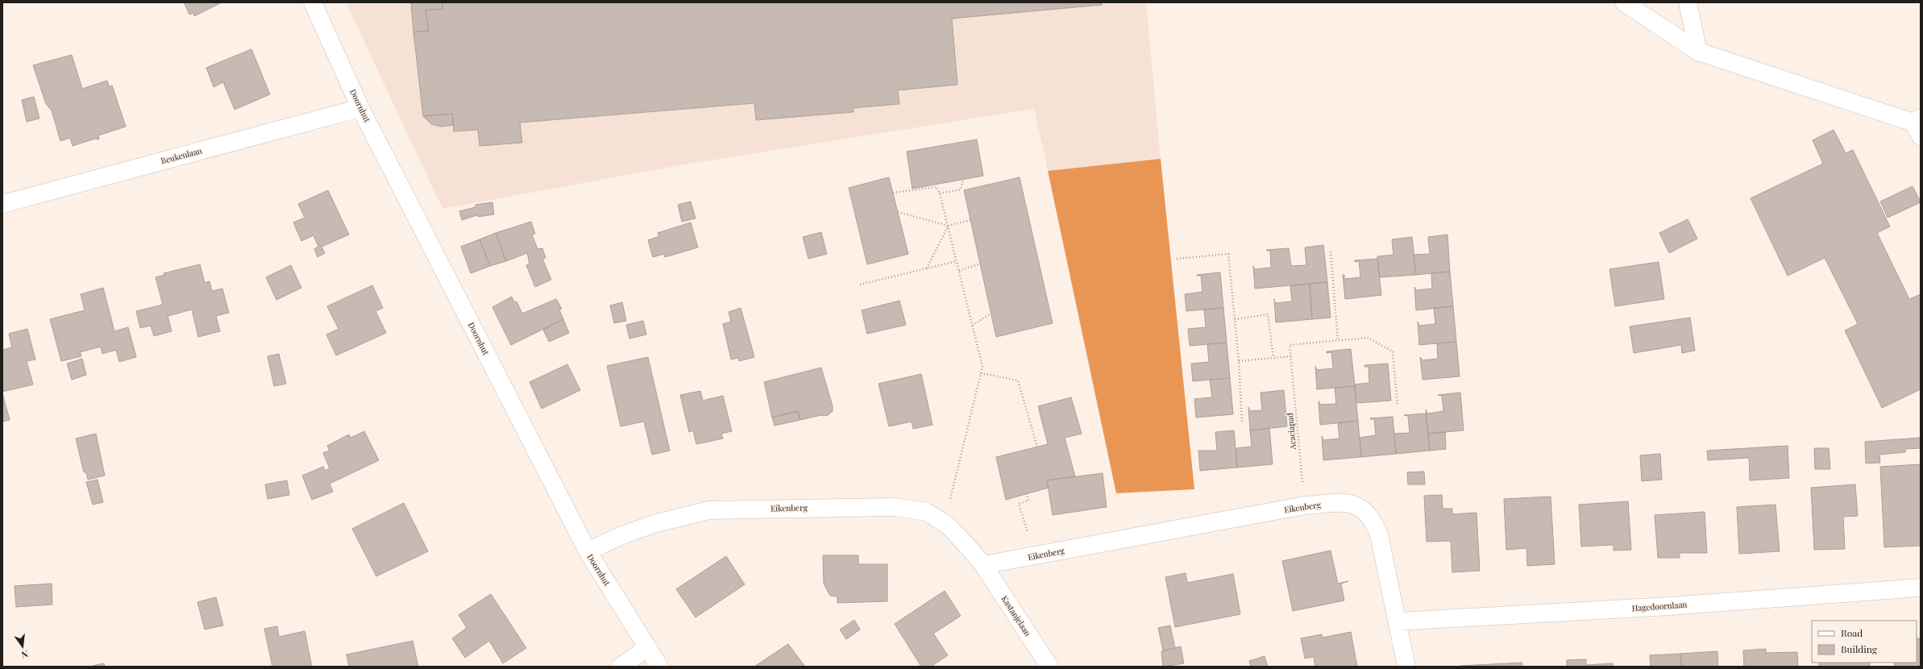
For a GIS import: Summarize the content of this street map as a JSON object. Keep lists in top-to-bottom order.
{
  "streets": {
    "street": [
      "Doornhut",
      "Beukenlaan",
      "Eikenberg",
      "Hagedoornlaan",
      "Kastanjelaan"
    ],
    "path": ["Acaciapad"]
  },
  "crossings": [
    ["Doornhut", "Beukenlaan"],
    ["Doornhut", "Eikenberg"],
    ["Acaciapad", "Eikenberg"],
    ["Eikenberg", "Hagedoornlaan"],
    ["Eikenberg", "Kastanjelaan"]
  ],
  "legend": ["Road", "Building"],
  "north": "bottom"
}
